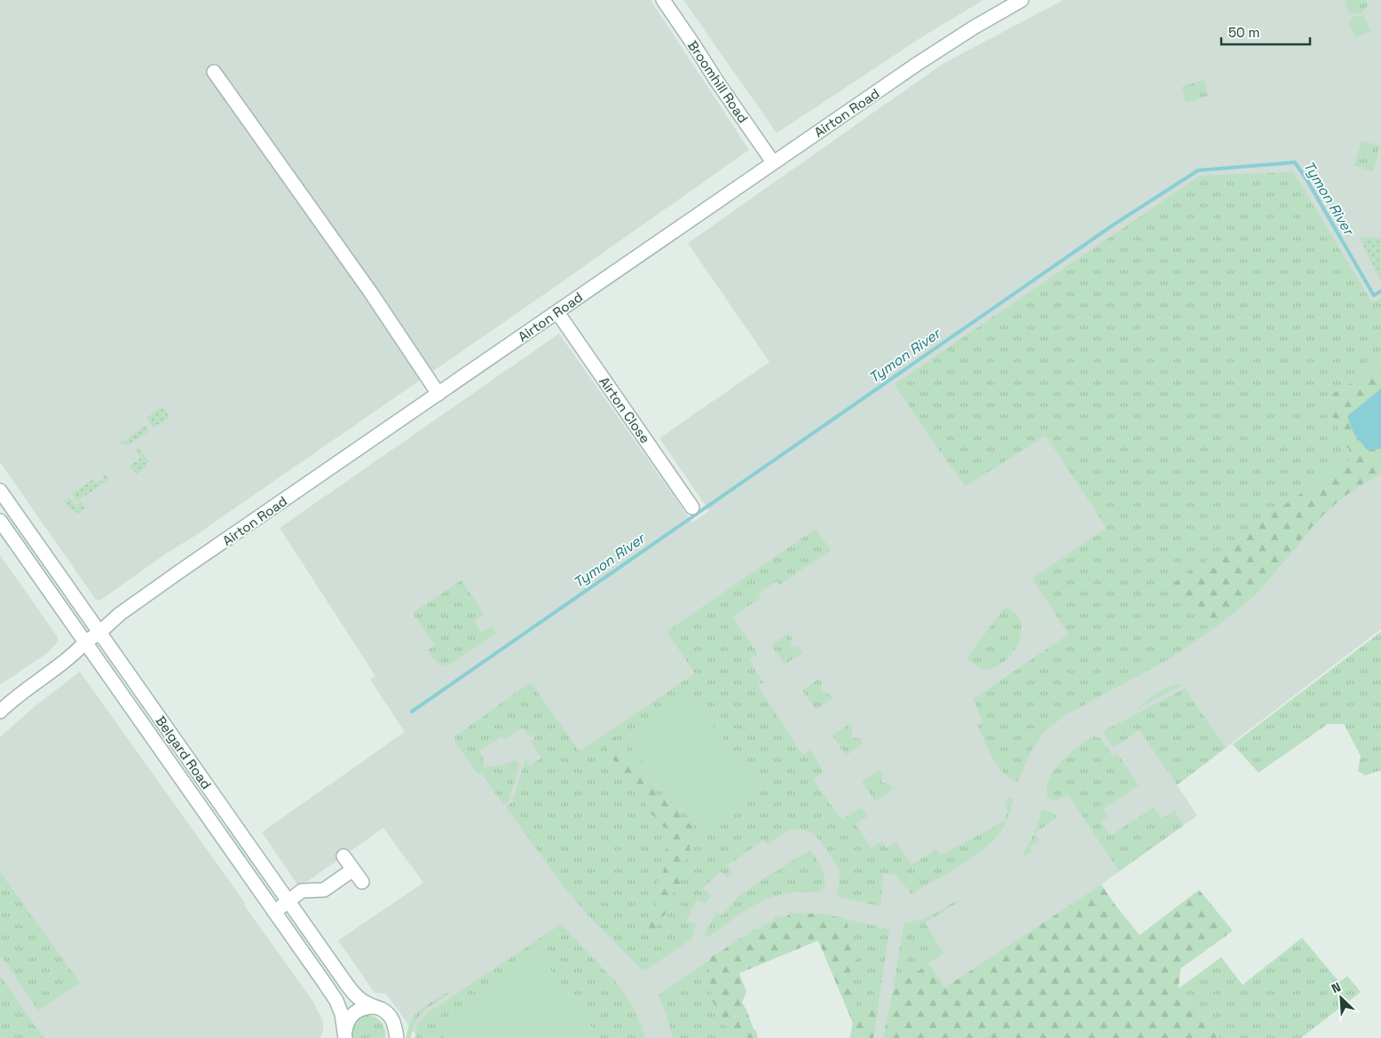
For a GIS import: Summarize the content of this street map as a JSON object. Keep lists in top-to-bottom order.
{
  "streets": {
    "street": [
      "Broomhill Road",
      "Airton Road",
      "Airton Close",
      "Belgard Road"
    ]
  },
  "crossings": [
    ["Broomhill Road", "Airton Road"],
    ["Airton Road", "Airton Close"],
    ["Airton Road", "Belgard Road"]
  ],
  "water": ["Tymon River"],
  "scale_bar": "50 m",
  "north": "top left"
}
